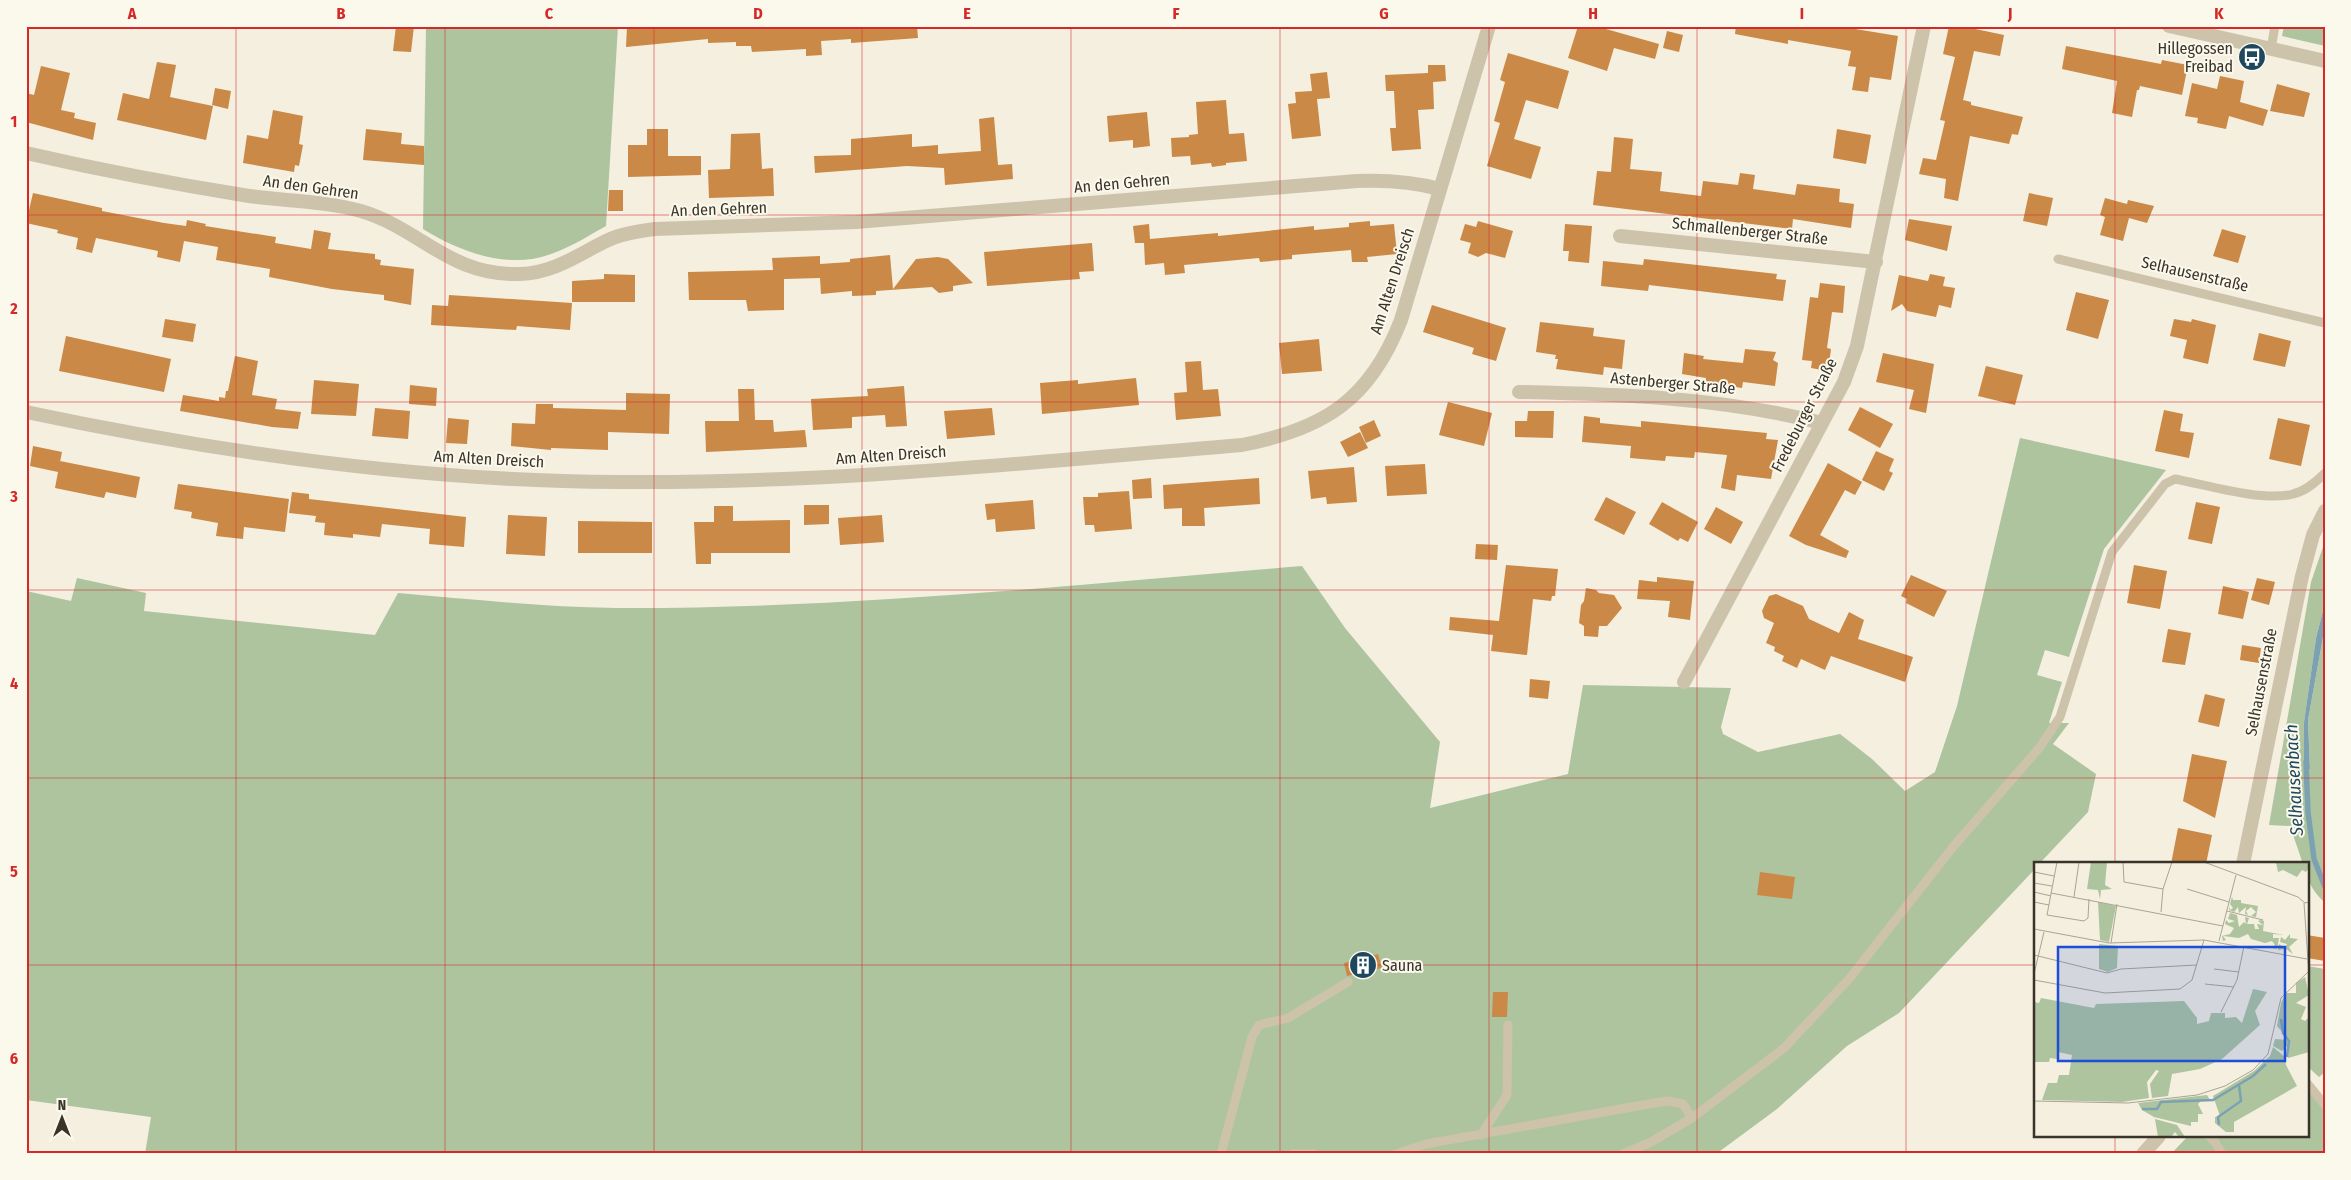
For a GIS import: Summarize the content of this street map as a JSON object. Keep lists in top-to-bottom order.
{
  "streets": {
    "street": [
      "An den Gehren",
      "Schmallenberger Straße",
      "Selhausenstraße",
      "Am Alten Dreisch",
      "Astenberger Straße",
      "Fredeburger Straße"
    ]
  },
  "crossings": [
    ["An den Gehren", "Am Alten Dreisch"],
    ["Schmallenberger Straße", "Fredeburger Straße"],
    ["Astenberger Straße", "Fredeburger Straße"]
  ],
  "water": ["Selhausenbach"],
  "places": {
    "bus stop": ["Hillegossen Freibad"],
    "building": ["Sauna"]
  },
  "north": "top",
  "grid": {
    "columns": [
      "A",
      "B",
      "C",
      "D",
      "E",
      "F",
      "G",
      "H",
      "I",
      "J",
      "K"
    ],
    "rows": [
      "1",
      "2",
      "3",
      "4",
      "5",
      "6"
    ]
  }
}
